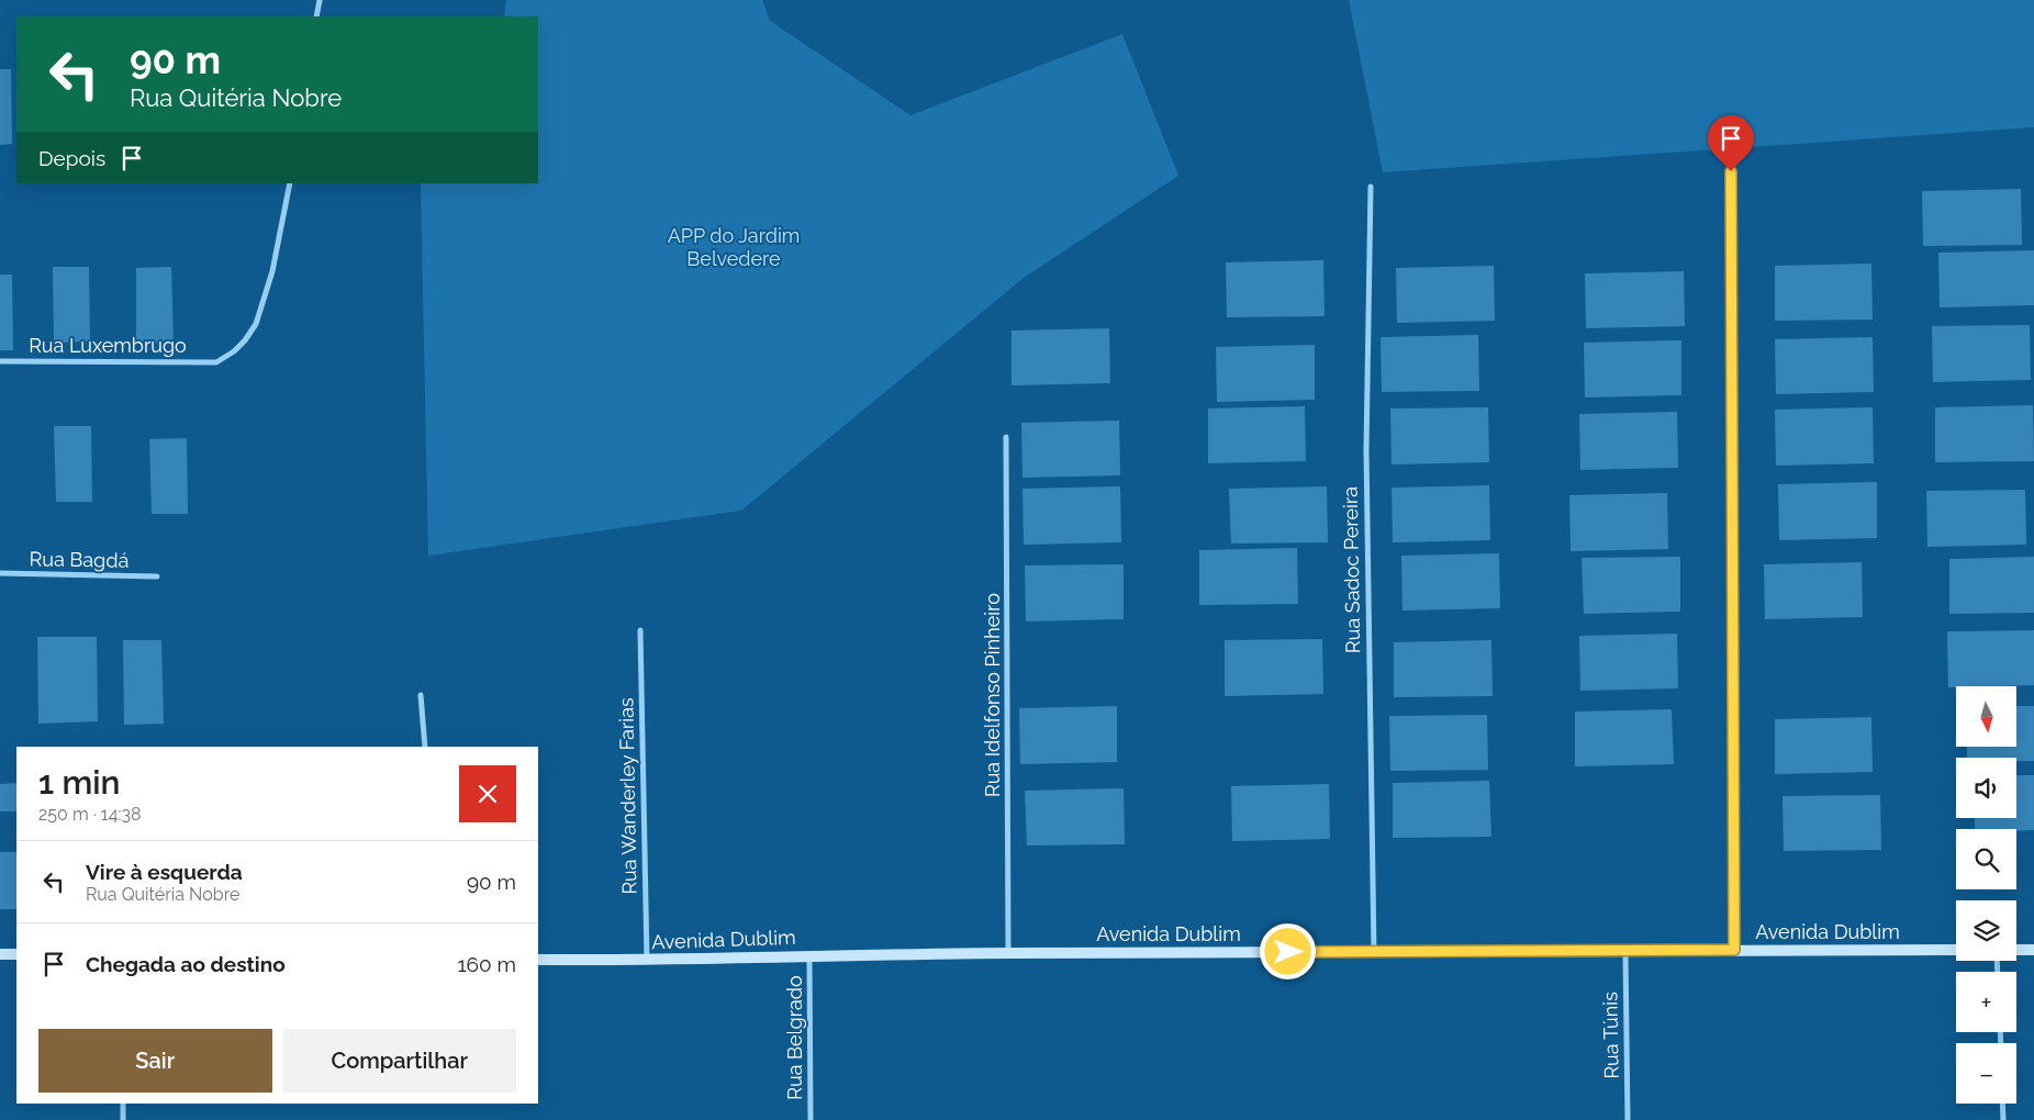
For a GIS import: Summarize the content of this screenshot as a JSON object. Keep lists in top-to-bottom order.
{
  "streets": {
    "street": [
      "Rua Luxembrugo",
      "Rua Bagdá",
      "Rua Sadoc Pereira",
      "Rua Idelfonso Pinheiro",
      "Rua Wanderley Farias",
      "Avenida Dublim",
      "Rua Túnis",
      "Rua Belgrado"
    ]
  },
  "crossings": [
    ["Rua Sadoc Pereira", "Avenida Dublim"],
    ["Rua Idelfonso Pinheiro", "Avenida Dublim"],
    ["Rua Wanderley Farias", "Avenida Dublim"],
    ["Avenida Dublim", "Rua Túnis"],
    ["Avenida Dublim", "Rua Belgrado"]
  ],
  "parks": ["APP do Jardim Belvedere"],
  "north": "bottom",
  "page": {
    "turn": ["90 m", "Rua Quitéria Nobre"],
    "then": "Depois",
    "map_buttons": ["+", "−"],
    "heading": ["1 min", "250 m · 14:38"],
    "list": [
      {
        "name": "Vire à esquerda",
        "note": "Rua Quitéria Nobre",
        "value": "90 m"
      },
      {
        "name": "Chegada ao destino",
        "value": "160 m"
      }
    ],
    "buttons": ["Sair", "Compartilhar"]
  }
}
